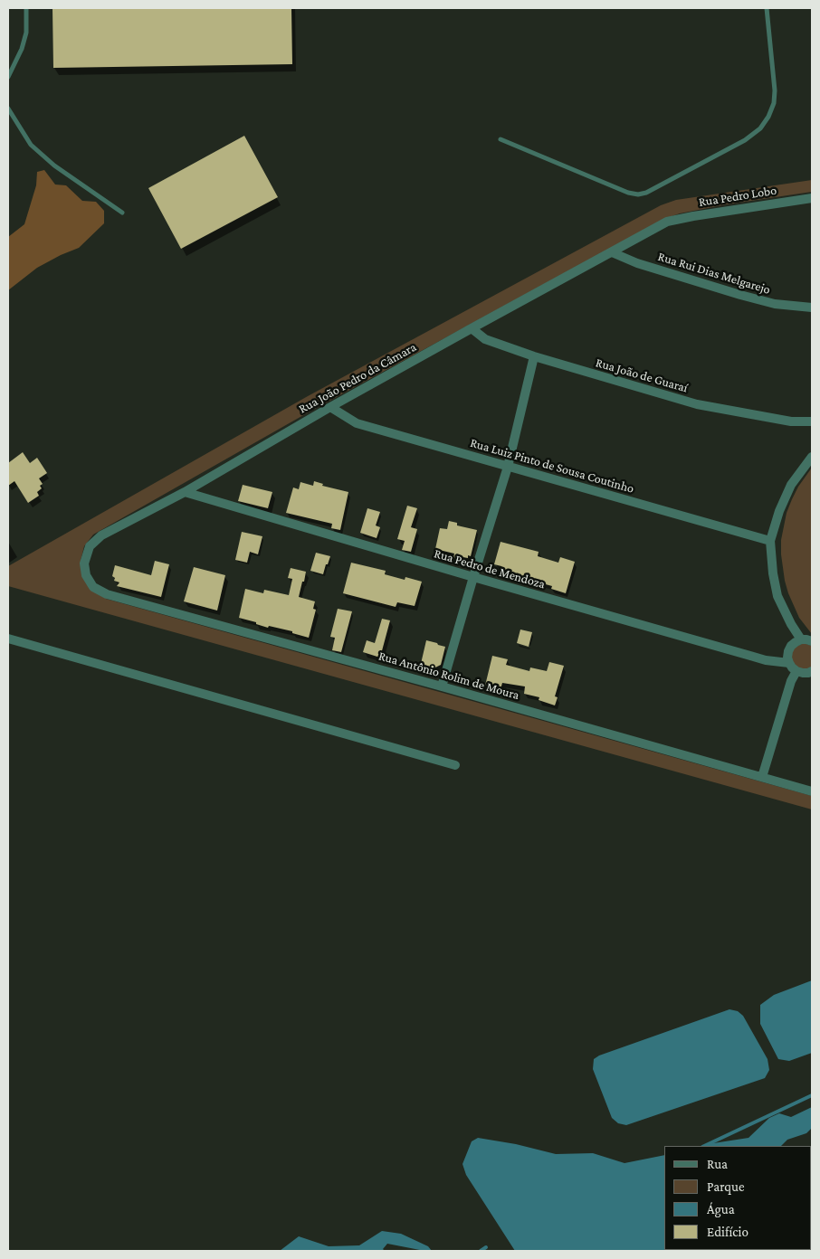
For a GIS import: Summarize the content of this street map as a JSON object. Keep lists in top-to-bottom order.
{
  "streets": {
    "street": [
      "Rua Pedro Lobo",
      "Rua Rui Dias Melgarejo",
      "Rua João de Guaraí",
      "Rua João Pedro da Câmara",
      "Rua Luiz Pinto de Sousa Coutinho",
      "Rua Pedro de Mendoza",
      "Rua Antônio Rolim de Moura"
    ]
  },
  "crossings": [
    ["Rua Pedro Lobo", "Rua João Pedro da Câmara"],
    ["Rua Rui Dias Melgarejo", "Rua João Pedro da Câmara"],
    ["Rua João de Guaraí", "Rua João Pedro da Câmara"],
    ["Rua João Pedro da Câmara", "Rua Luiz Pinto de Sousa Coutinho"],
    ["Rua João Pedro da Câmara", "Rua Pedro de Mendoza"],
    ["Rua João Pedro da Câmara", "Rua Antônio Rolim de Moura"]
  ],
  "legend": [
    "Rua",
    "Parque",
    "Água",
    "Edifício"
  ]
}
